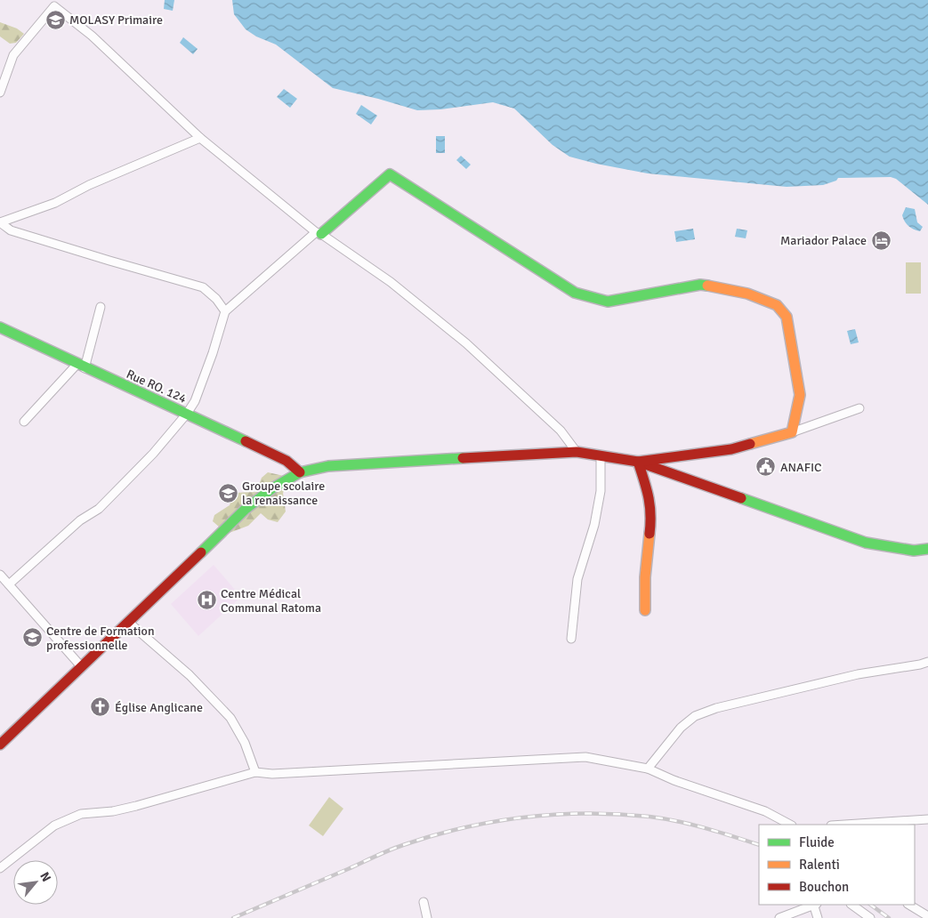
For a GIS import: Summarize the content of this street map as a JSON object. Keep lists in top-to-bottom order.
{
  "streets": {
    "street": ["Rue RO. 124"]
  },
  "places": {
    "school or university": ["MOLASY Primaire", "Groupe scolaire la renaissance", "Centre de Formation professionnelle"],
    "hotel": ["Mariador Palace"],
    "public building": ["ANAFIC"],
    "hospital": ["Centre Médical Communal Ratoma"],
    "church": ["Église Anglicane"]
  },
  "legend": ["Fluide", "Ralenti", "Bouchon"],
  "north": "top right"
}
